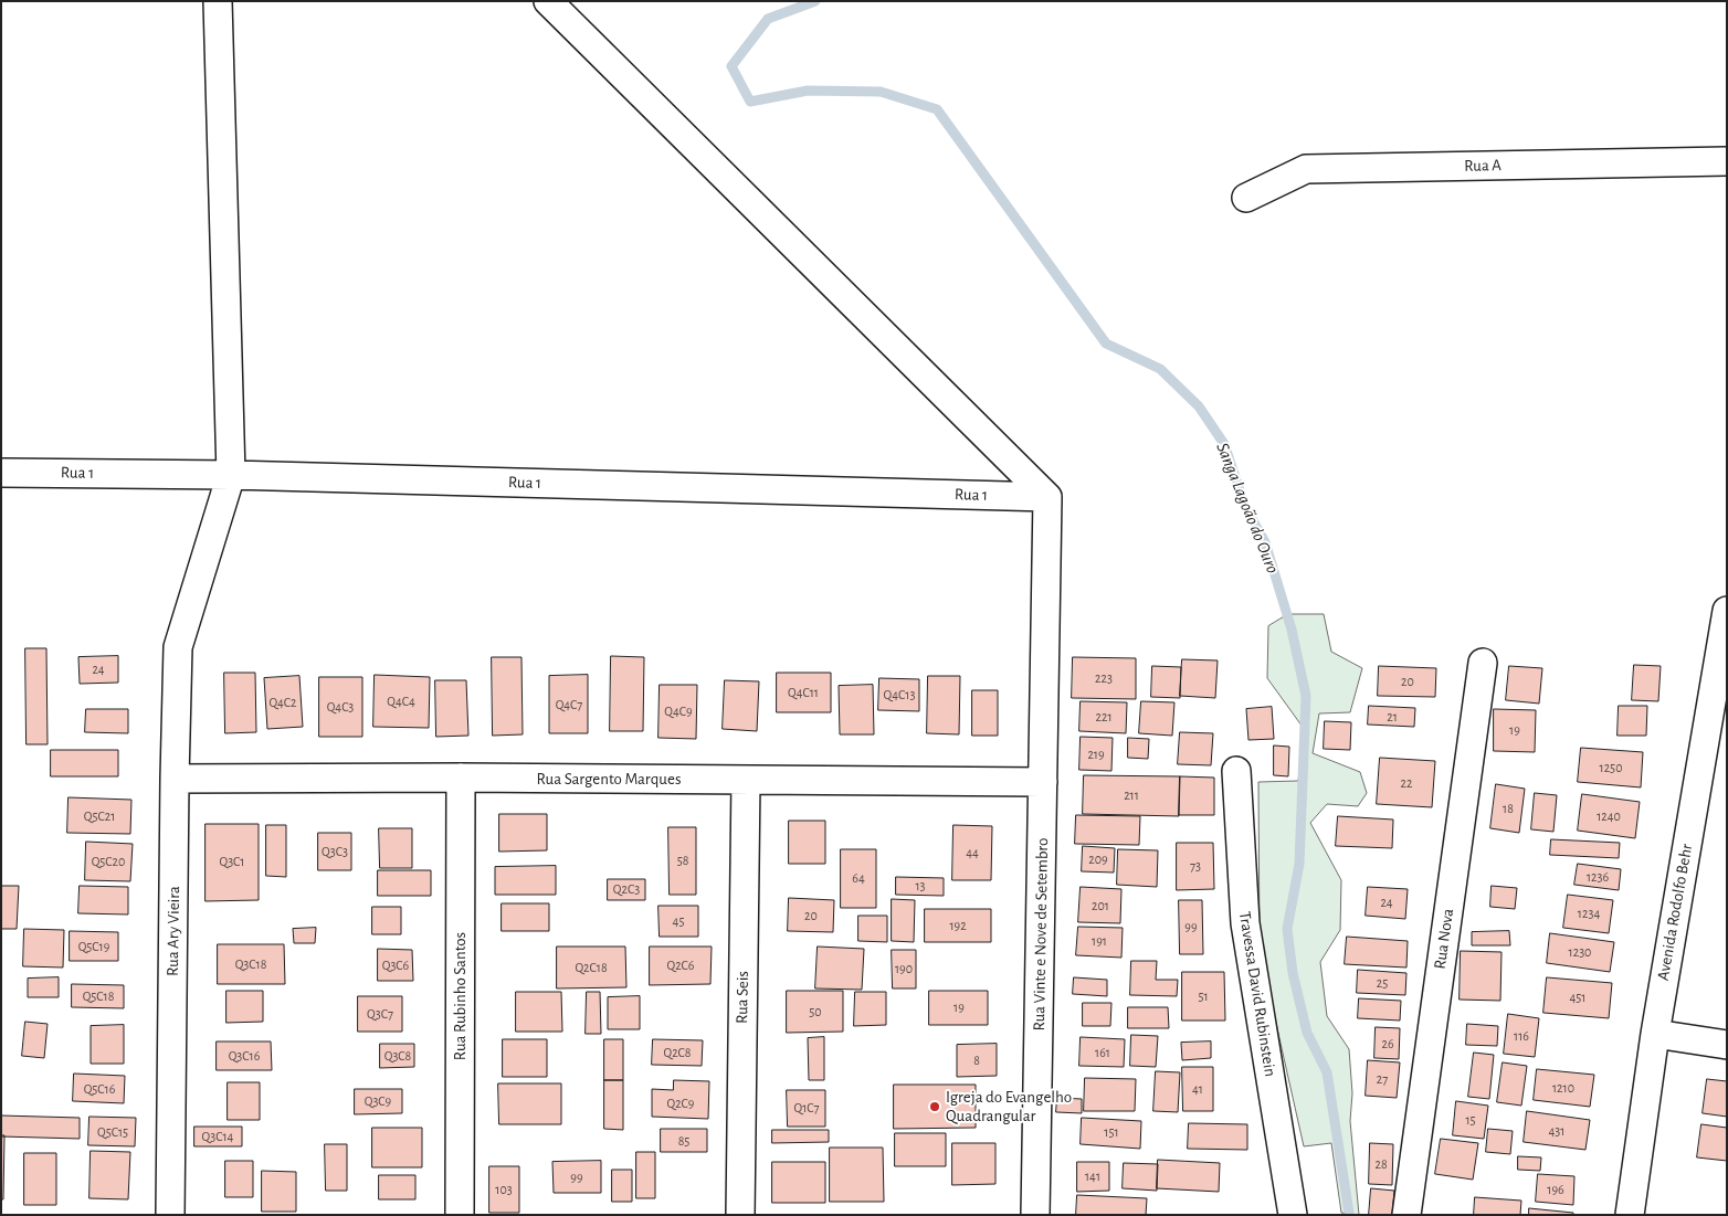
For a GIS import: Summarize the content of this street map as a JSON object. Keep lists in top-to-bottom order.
{
  "streets": {
    "street": [
      "Rua A",
      "Rua 1",
      "Rua Sargento Marques",
      "Avenida Rodolfo Behr",
      "Rua Ary Vieira",
      "Rua Vinte e Nove de Setembro",
      "Rua Nova",
      "Travessa David Rubinstein",
      "Rua Rubinho Santos",
      "Rua Seis"
    ]
  },
  "crossings": [
    ["Rua 1", "Rua Ary Vieira"],
    ["Rua 1", "Rua Vinte e Nove de Setembro"],
    ["Rua Sargento Marques", "Rua Ary Vieira"],
    ["Rua Sargento Marques", "Rua Vinte e Nove de Setembro"],
    ["Rua Sargento Marques", "Rua Rubinho Santos"],
    ["Rua Sargento Marques", "Rua Seis"]
  ],
  "water": ["Sanga Lagoão do Ouro"],
  "places": ["Igreja do Evangelho Quadrangular"],
  "house_numbers": [
    "24",
    "223",
    "20",
    "Q4C11",
    "Q4C13",
    "Q4C4",
    "Q4C2",
    "Q4C7",
    "Q4C3",
    "Q4C9",
    "221",
    "21",
    "19",
    "219",
    "1250",
    "22",
    "211",
    "18",
    "Q5C21",
    "1240",
    "Q3C3",
    "44",
    "209",
    "58",
    "Q5C20",
    "Q3C1",
    "73",
    "1236",
    "64",
    "13",
    "Q2C3",
    "24",
    "201",
    "1234",
    "20",
    "45",
    "192",
    "99",
    "191",
    "Q5C19",
    "1230",
    "Q3C18",
    "Q3C6",
    "Q2C6",
    "Q2C18",
    "190",
    "25",
    "Q5C18",
    "51",
    "451",
    "19",
    "50",
    "Q3C7",
    "116",
    "26",
    "Q2C8",
    "161",
    "Q3C16",
    "Q3C8",
    "8",
    "27",
    "1210",
    "Q5C16",
    "41",
    "Q3C9",
    "Q2C9",
    "Q1C7",
    "15",
    "431",
    "Q5C15",
    "151",
    "Q3C14",
    "85",
    "28",
    "141",
    "99",
    "103",
    "196"
  ]
}
